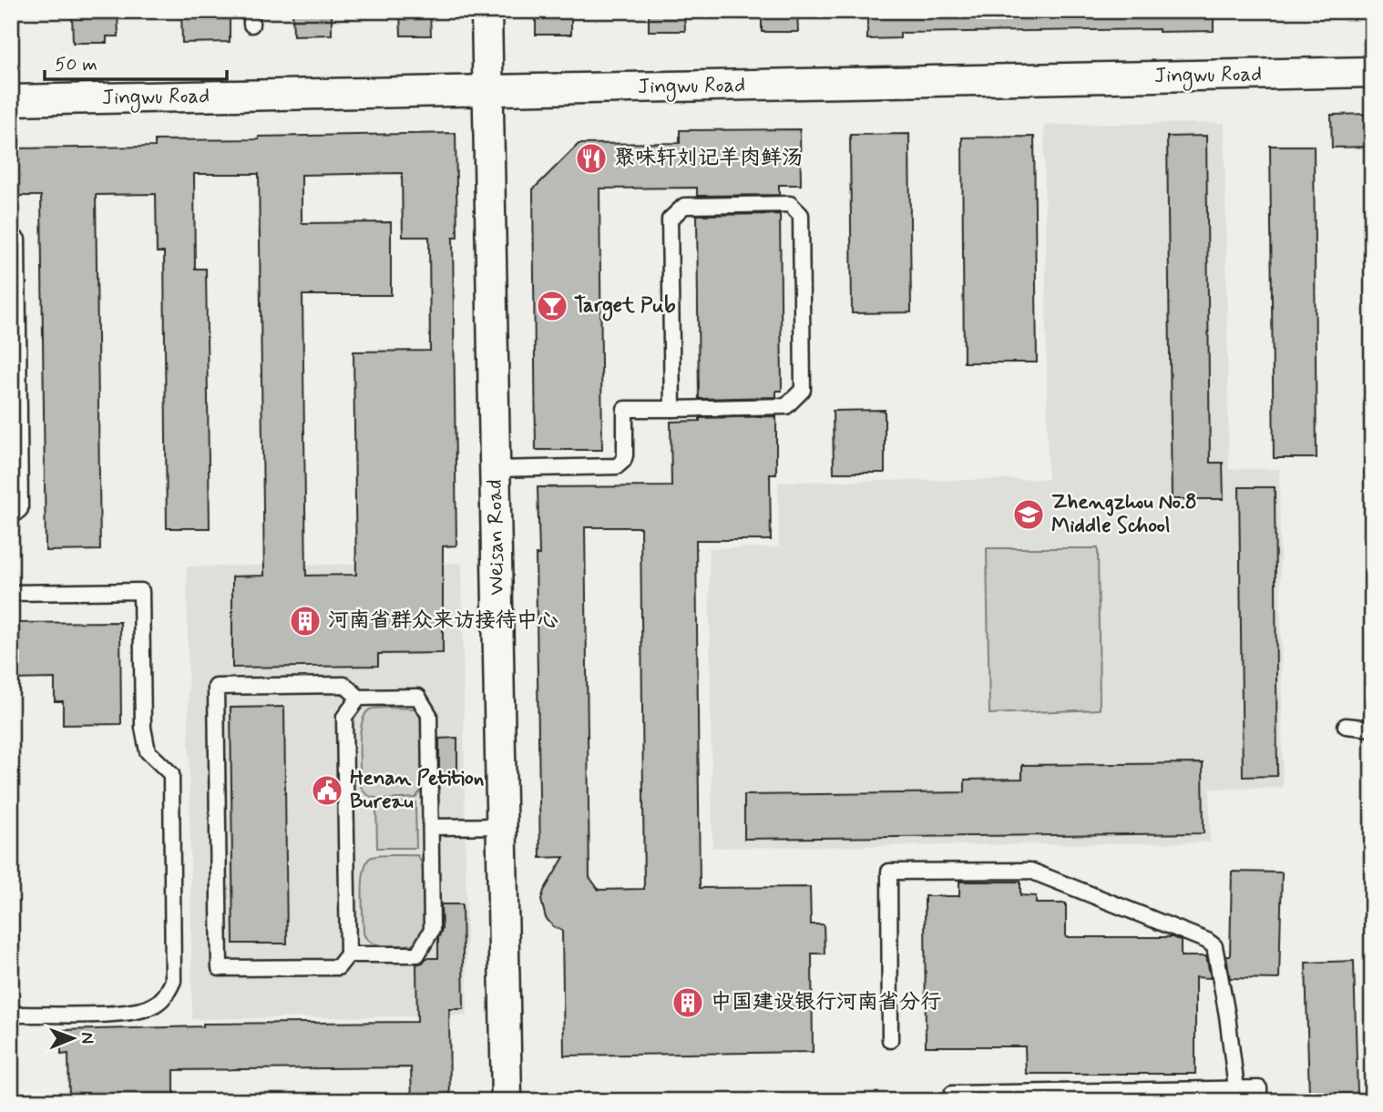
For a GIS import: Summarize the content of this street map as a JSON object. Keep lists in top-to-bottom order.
{
  "streets": {
    "street": ["Jingwu Road", "Weisan Road"]
  },
  "crossings": [
    ["Jingwu Road", "Weisan Road"]
  ],
  "places": {
    "restaurant": ["聚味轩刘记羊肉鲜汤"],
    "bar": ["Target Pub"],
    "school or university": ["Zhengzhou No.8 Middle School"],
    "building": ["河南省群众来访接待中心", "中国建设银行河南省分行"],
    "public building": ["Henan Petition Bureau"]
  },
  "scale_bar": "50 m",
  "north": "right"
}
